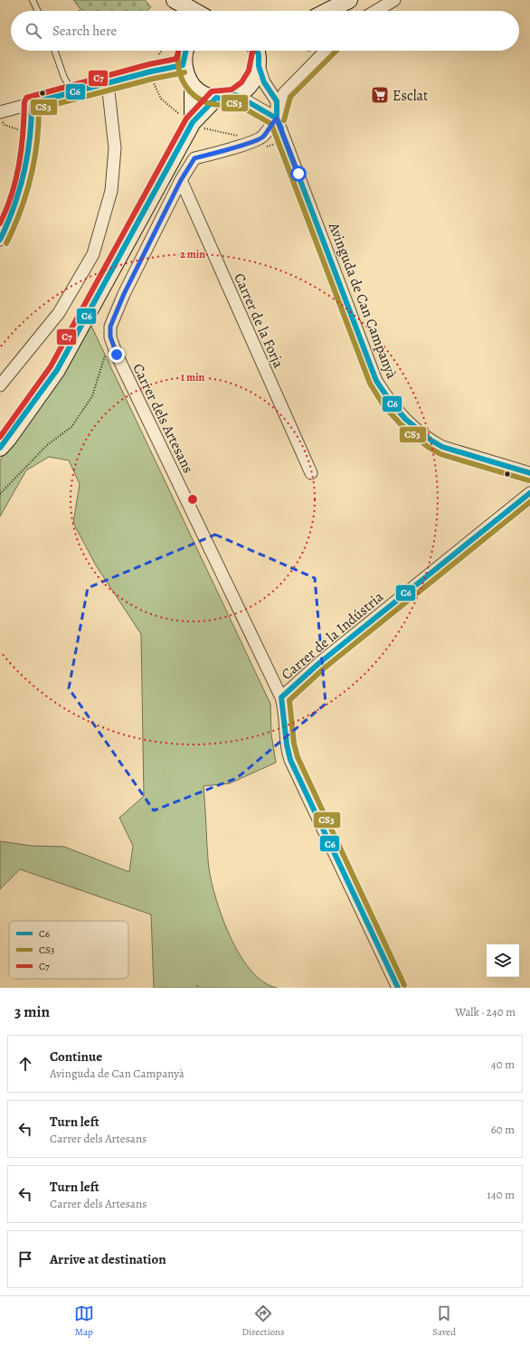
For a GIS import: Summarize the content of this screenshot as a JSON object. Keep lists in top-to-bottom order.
{
  "streets": {
    "street": [
      "Avinguda de Can Campanyà",
      "Carrer de la Forja",
      "Carrer dels Artesans",
      "Carrer de la Indústria"
    ]
  },
  "crossings": [
    ["Avinguda de Can Campanyà", "Carrer dels Artesans"],
    ["Carrer de la Forja", "Carrer dels Artesans"],
    ["Carrer dels Artesans", "Carrer de la Indústria"]
  ],
  "places": {
    "supermarket": ["Esclat"]
  },
  "lines": ["transit line C6", "transit line CS3", "transit line C7"],
  "legend": ["C6", "CS3", "C7"],
  "page": {
    "search": "Search here",
    "heading": ["3 min", "Walk · 240 m"],
    "list": [
      ["Continue", "Avinguda de Can Campanyà", "40 m"],
      ["Turn left", "Carrer dels Artesans", "60 m"],
      ["Turn left", "Carrer dels Artesans", "140 m"],
      "Arrive at destination"
    ],
    "nav": ["Map", "Directions", "Saved"]
  },
  "rings": ["2 min", "1 min"]
}
